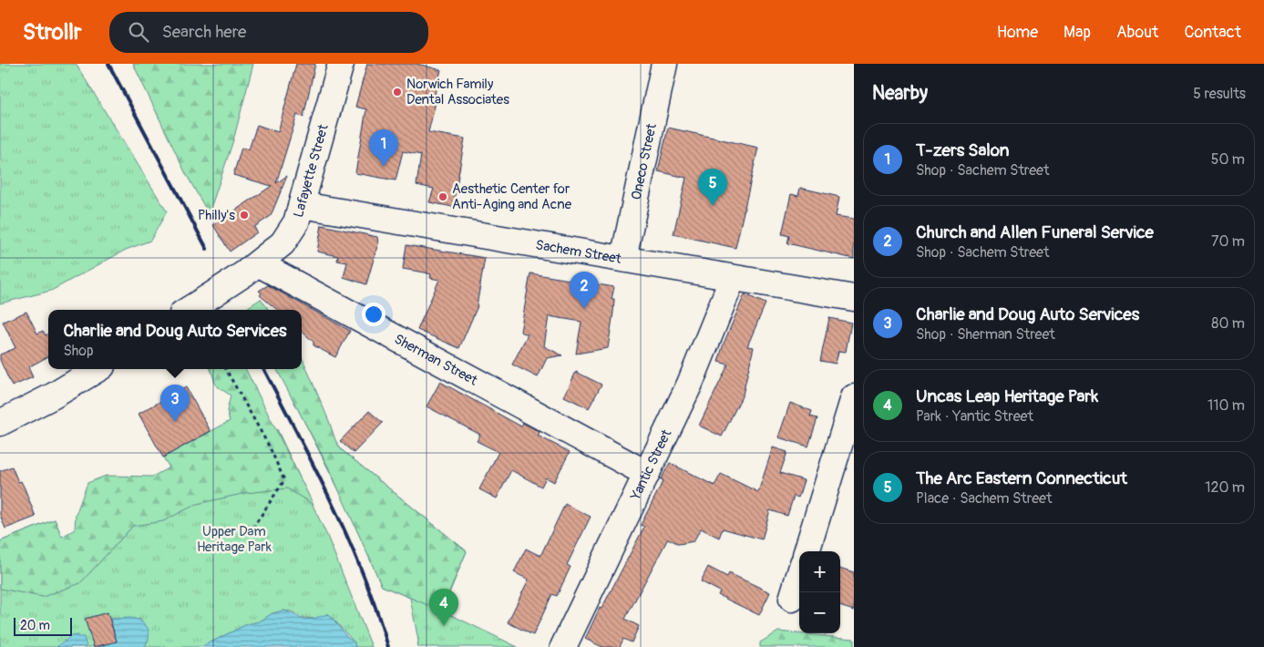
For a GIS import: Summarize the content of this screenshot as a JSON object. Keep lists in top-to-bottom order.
{
  "streets": {
    "street": [
      "Oneco Street",
      "Lafayette Street",
      "Sachem Street",
      "Sherman Street",
      "Yantic Street"
    ]
  },
  "crossings": [
    ["Oneco Street", "Sachem Street"],
    ["Lafayette Street", "Sachem Street"],
    ["Lafayette Street", "Sherman Street"],
    ["Sachem Street", "Yantic Street"],
    ["Sherman Street", "Yantic Street"]
  ],
  "parks": ["Upper Dam Heritage Park"],
  "places": ["Norwich Family Dental Associates", "Aesthetic Center for Anti-Aging and Acne", "Philly's"],
  "scale_bar": "20 m",
  "page": {
    "header": "Strollr",
    "search": "Search here",
    "nav": [
      "Home",
      "Map",
      "About",
      "Contact"
    ],
    "heading": ["Nearby", "5 results"],
    "list": [
      {
        "mark": "1",
        "name": "T-zers Salon",
        "note": "Shop · Sachem Street",
        "value": "50 m"
      },
      {
        "mark": "2",
        "name": "Church and Allen Funeral Service",
        "note": "Shop · Sachem Street",
        "value": "70 m"
      },
      {
        "mark": "3",
        "name": "Charlie and Doug Auto Services",
        "note": "Shop · Sherman Street",
        "value": "80 m"
      },
      {
        "mark": "4",
        "name": "Uncas Leap Heritage Park",
        "note": "Park · Yantic Street",
        "value": "110 m"
      },
      {
        "mark": "5",
        "name": "The Arc Eastern Connecticut",
        "note": "Place · Sachem Street",
        "value": "120 m"
      }
    ],
    "pins": [
      "1",
      "5",
      "2",
      "3",
      "4"
    ],
    "popup": ["Charlie and Doug Auto Services", "Shop"],
    "map_buttons": ["+", "−"],
    "scale": "20 m"
  }
}
